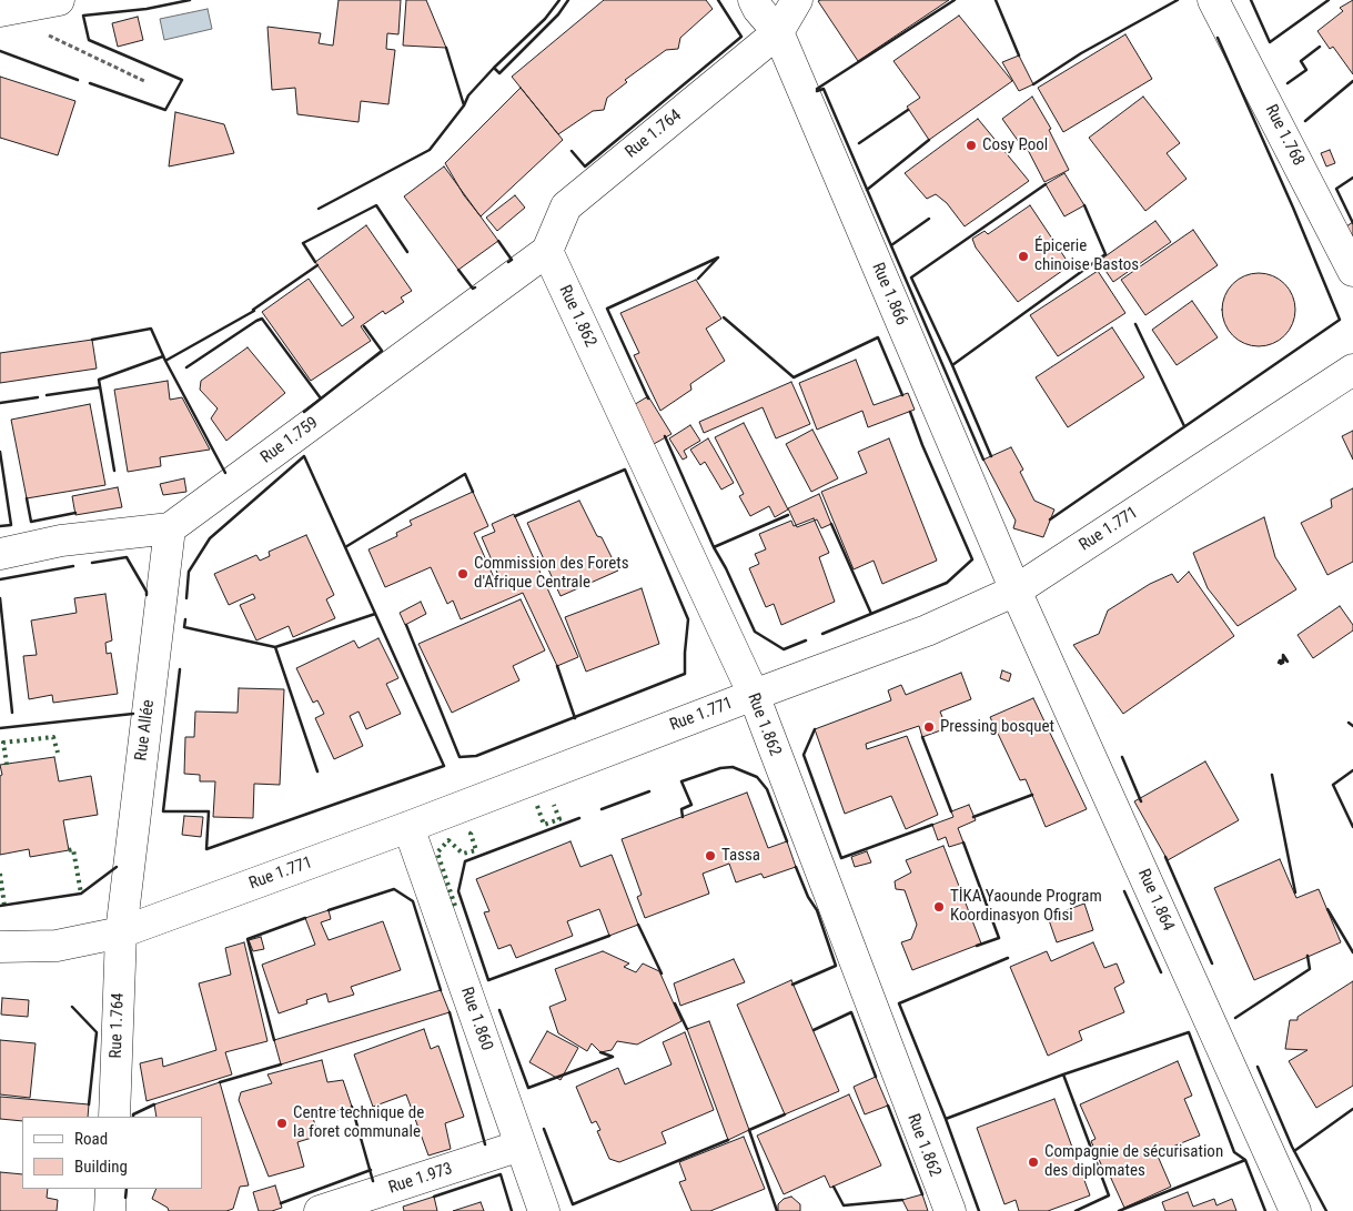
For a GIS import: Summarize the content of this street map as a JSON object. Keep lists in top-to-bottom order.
{
  "streets": {
    "street": [
      "Rue 1.764",
      "Rue 1.768",
      "Rue 1.866",
      "Rue 1.862",
      "Rue 1.759",
      "Rue 1.771",
      "Rue Allée",
      "Rue 1.864",
      "Rue 1.860",
      "Rue 1.973"
    ]
  },
  "crossings": [
    ["Rue 1.764", "Rue 1.866"],
    ["Rue 1.764", "Rue 1.862"],
    ["Rue 1.764", "Rue 1.759"],
    ["Rue 1.764", "Rue 1.771"],
    ["Rue 1.764", "Rue Allée"],
    ["Rue 1.866", "Rue 1.771"],
    ["Rue 1.866", "Rue 1.864"],
    ["Rue 1.862", "Rue 1.759"],
    ["Rue 1.862", "Rue 1.771"],
    ["Rue 1.759", "Rue Allée"],
    ["Rue 1.771", "Rue Allée"],
    ["Rue 1.771", "Rue 1.864"],
    ["Rue 1.771", "Rue 1.860"],
    ["Rue 1.860", "Rue 1.973"]
  ],
  "places": [
    "Cosy Pool",
    "Épicerie chinoise Bastos",
    "Commission des Forets d'Afrique Centrale",
    "Pressing bosquet",
    "Tassa",
    "TİKA Yaounde Program Koordinasyon Ofisi",
    "Centre technique de la foret communale",
    "Compagnie de sécurisation des diplomates"
  ],
  "legend": ["Road", "Building"]
}
